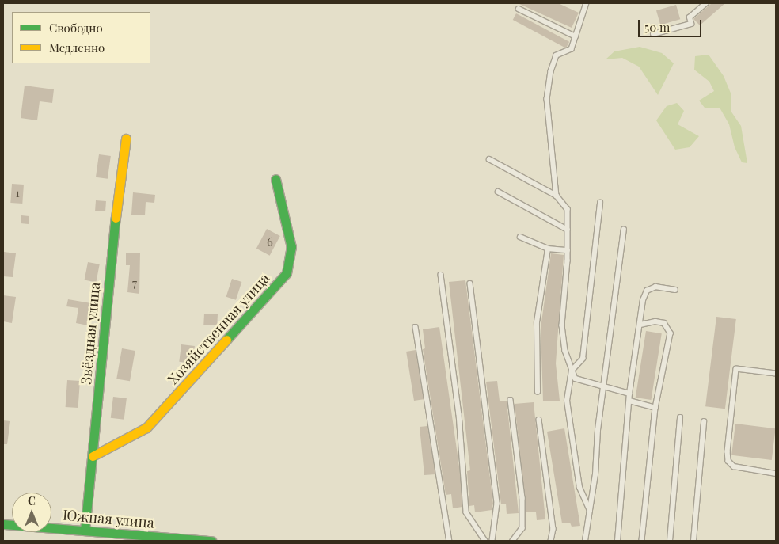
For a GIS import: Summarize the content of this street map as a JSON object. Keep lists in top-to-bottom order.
{
  "streets": {
    "street": ["Хозяйственная улица", "Звёздная улица", "Южная улица"]
  },
  "crossings": [
    ["Хозяйственная улица", "Звёздная улица"],
    ["Звёздная улица", "Южная улица"]
  ],
  "house_numbers": ["1", "6", "7"],
  "legend": ["Свободно", "Медленно"],
  "scale_bar": "50 m",
  "north": "top"
}
